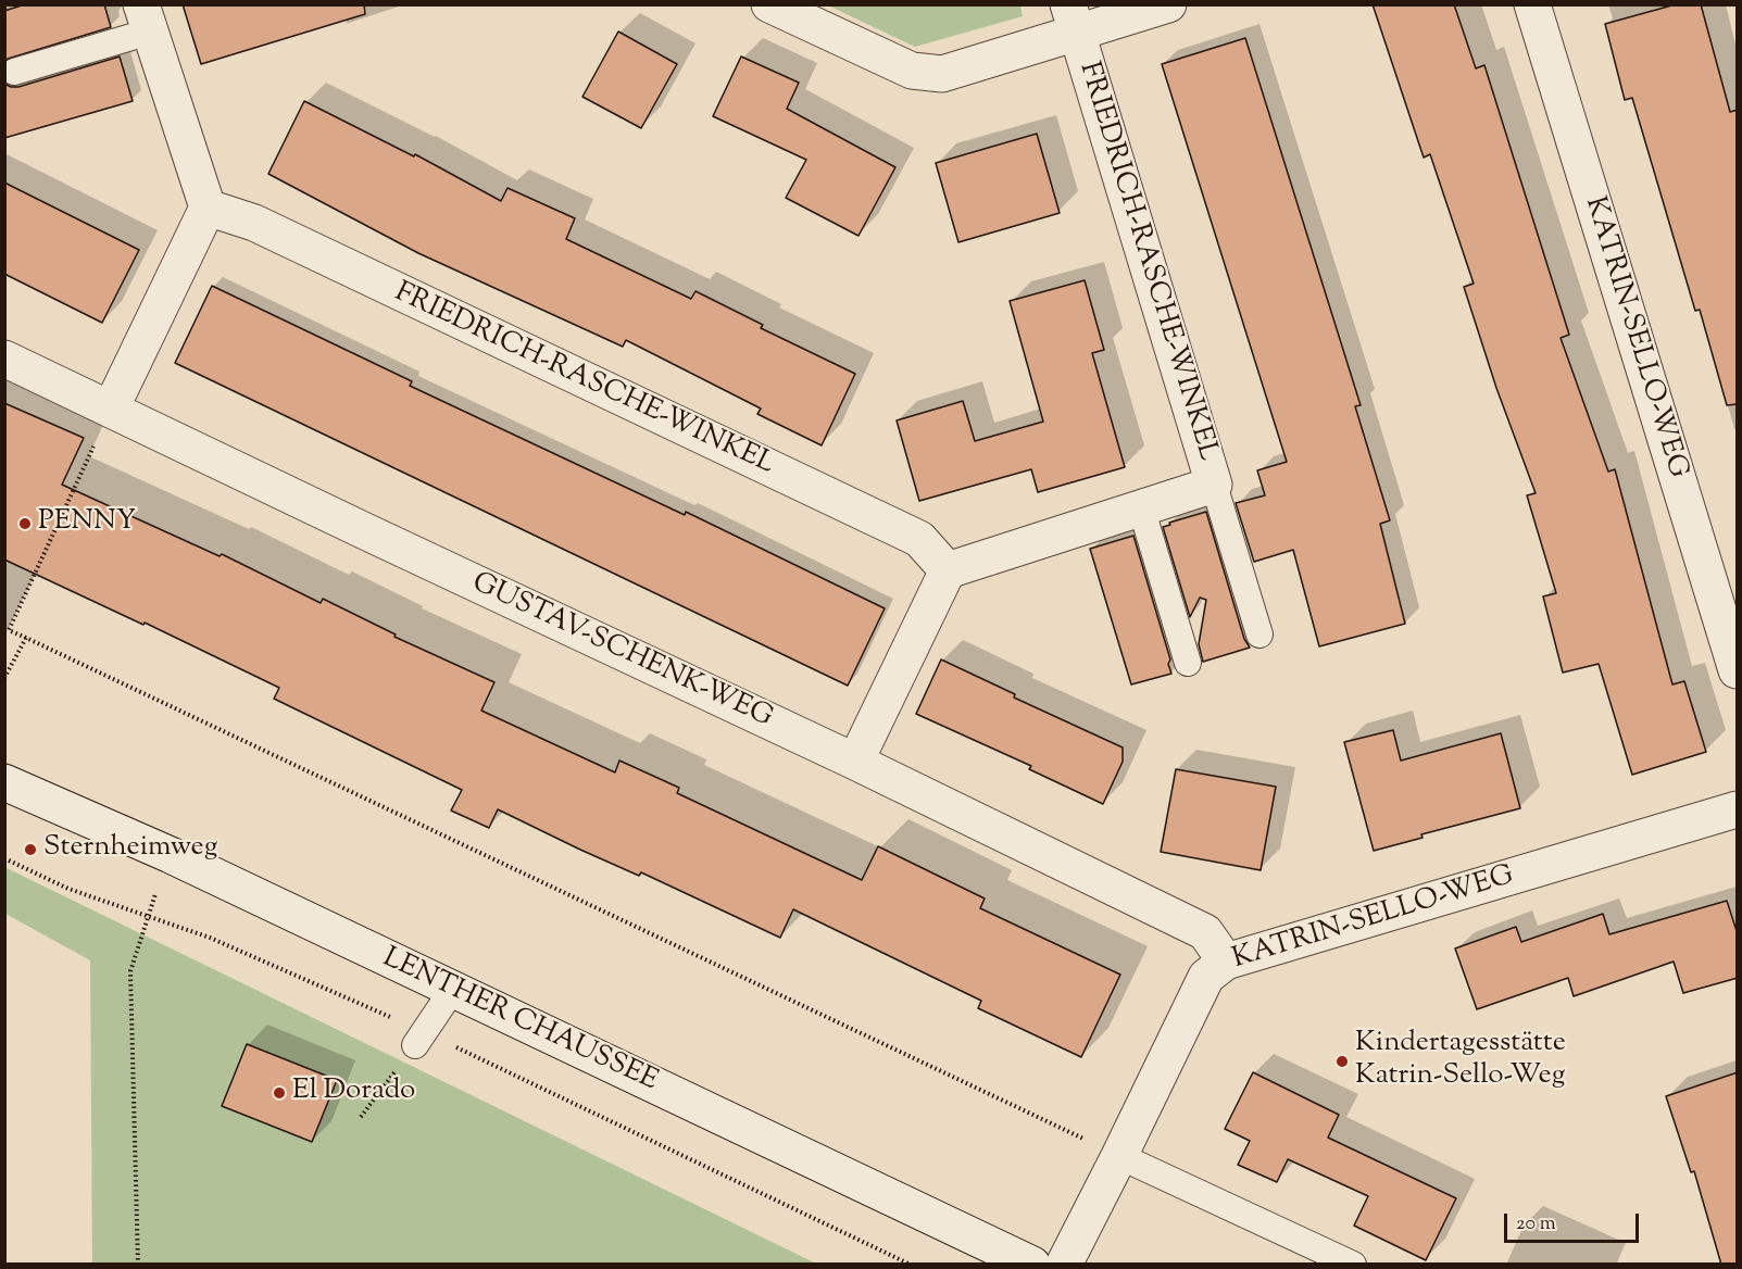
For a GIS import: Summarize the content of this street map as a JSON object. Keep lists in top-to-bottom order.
{
  "streets": {
    "street": [
      "FRIEDRICH-RASCHE-WINKEL",
      "KATRIN-SELLO-WEG",
      "GUSTAV-SCHENK-WEG",
      "LENTHER CHAUSSEE"
    ]
  },
  "crossings": [
    ["KATRIN-SELLO-WEG", "GUSTAV-SCHENK-WEG"]
  ],
  "places": [
    "PENNY",
    "Sternheimweg",
    "Kindertagesstätte Katrin-Sello-Weg",
    "El Dorado"
  ],
  "scale_bar": "20 m"
}
